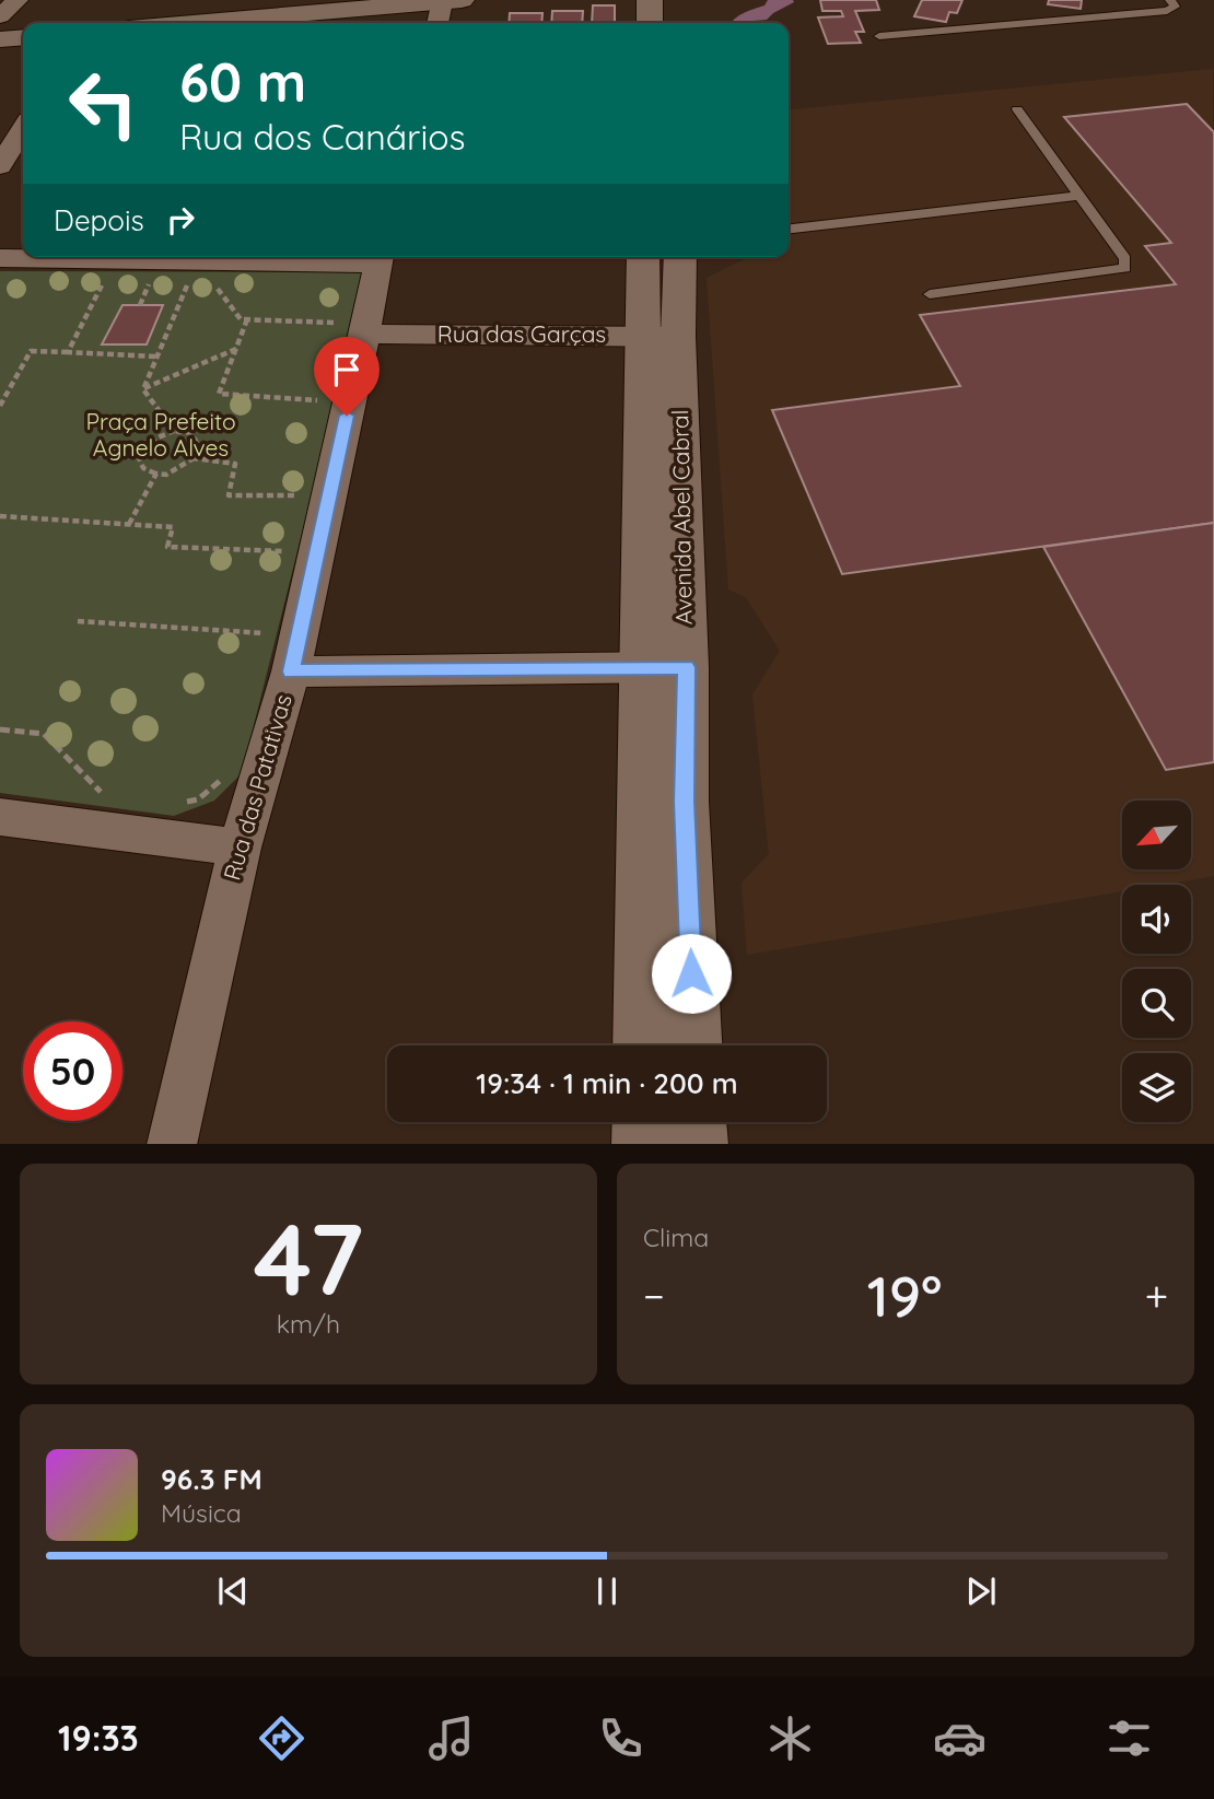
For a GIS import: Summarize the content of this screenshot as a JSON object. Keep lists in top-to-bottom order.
{
  "streets": {
    "main road": ["Avenida Abel Cabral"],
    "street": ["Rua das Garças", "Rua das Patativas"]
  },
  "crossings": [
    ["Rua das Garças", "Avenida Abel Cabral"],
    ["Rua das Garças", "Rua das Patativas"]
  ],
  "parks": ["Praça Prefeito Agnelo Alves"],
  "north": "bottom left",
  "page": {
    "turn": ["60 m", "Rua dos Canários"],
    "then": "Depois",
    "limit": "50",
    "trip": "19:34 · 1 min · 200 m",
    "tile": [
      ["47", "km/h"],
      "Clima"
    ],
    "heat": ["−", "19°", "+"],
    "song": ["96.3 FM", "Música"],
    "tabs": "19:33"
  }
}
